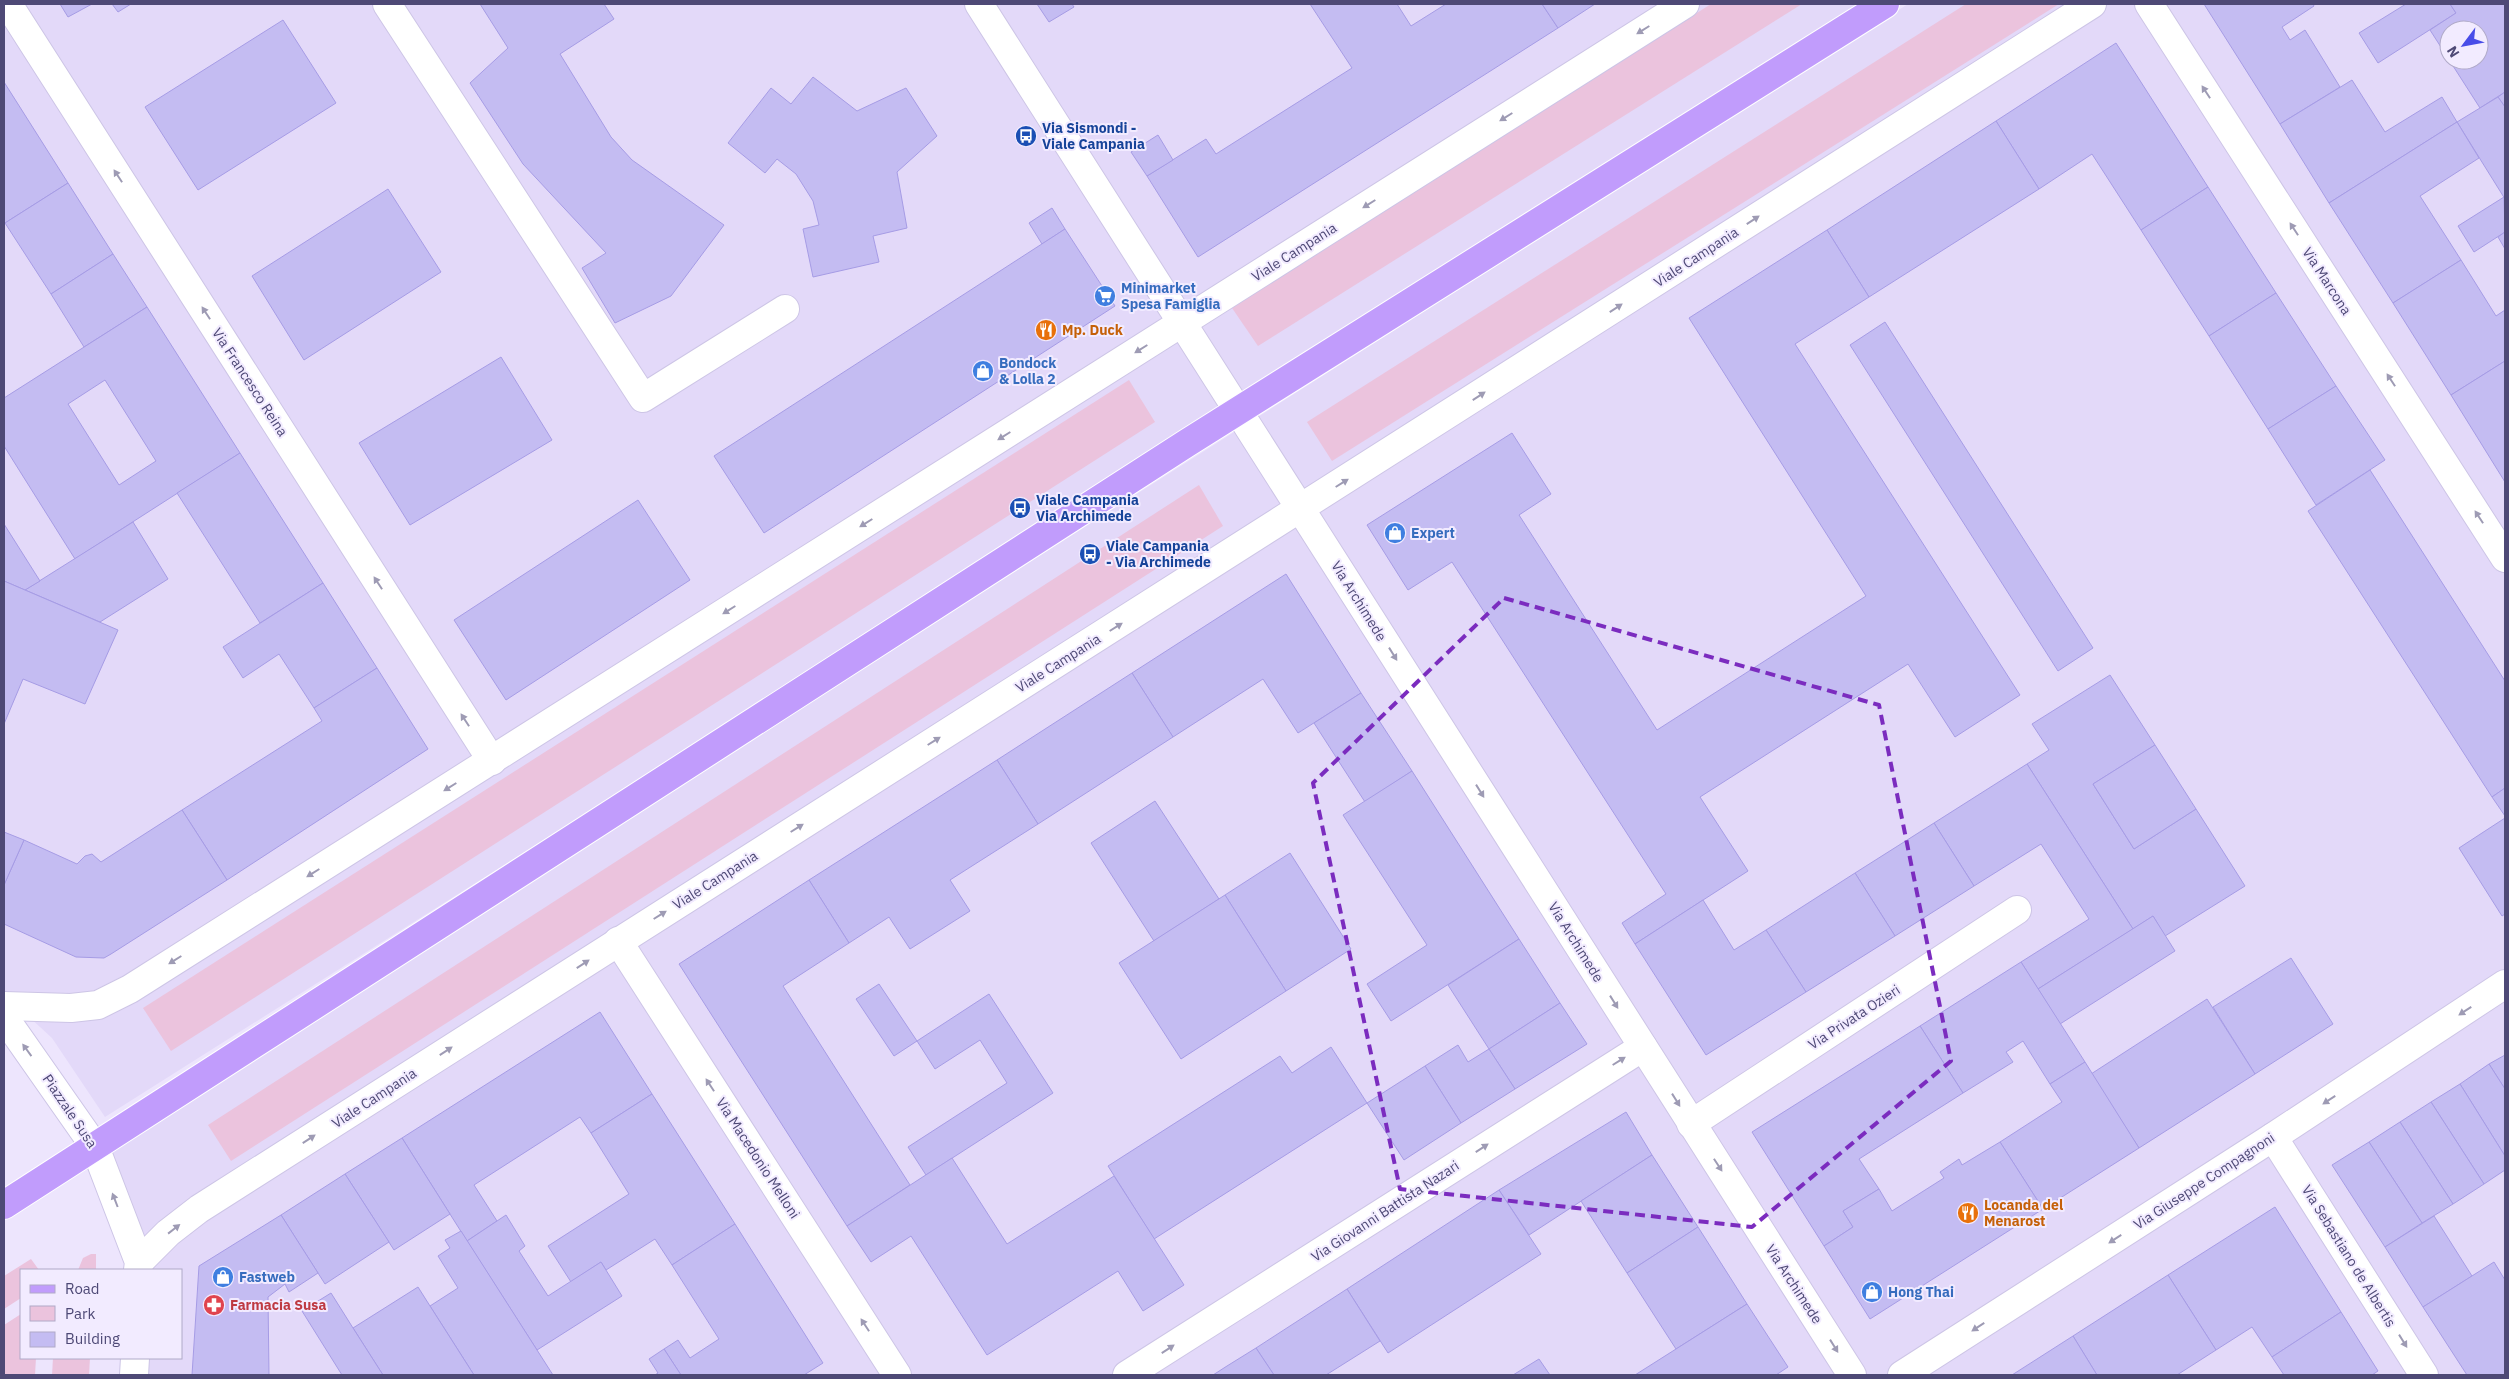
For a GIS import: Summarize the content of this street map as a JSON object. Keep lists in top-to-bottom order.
{
  "streets": {
    "street": [
      "Viale Campania",
      "Via Marcona",
      "Via Francesco Reina",
      "Via Archimede",
      "Via Privata Ozieri",
      "Piazzale Susa",
      "Via Macedonio Melloni",
      "Via Giuseppe Compagnoni",
      "Via Giovanni Battista Nazari",
      "Via Sebastiano de Albertis"
    ]
  },
  "crossings": [
    ["Viale Campania", "Via Francesco Reina"],
    ["Viale Campania", "Via Archimede"],
    ["Viale Campania", "Piazzale Susa"],
    ["Viale Campania", "Via Macedonio Melloni"],
    ["Via Archimede", "Via Privata Ozieri"],
    ["Via Archimede", "Via Giovanni Battista Nazari"],
    ["Via Giuseppe Compagnoni", "Via Sebastiano de Albertis"]
  ],
  "one_way": [
    "Via Marcona",
    "Via Francesco Reina",
    "Via Archimede",
    "Piazzale Susa",
    "Via Macedonio Melloni",
    "Via Giuseppe Compagnoni",
    "Via Giovanni Battista Nazari",
    "Via Sebastiano de Albertis"
  ],
  "places": {
    "bus stop": ["Via Sismondi - Viale Campania", "Viale Campania Via Archimede", "Viale Campania - Via Archimede"],
    "supermarket": ["Minimarket Spesa Famiglia"],
    "restaurant": ["Mp. Duck", "Locanda del Menarost"],
    "shop": [
      "Bondock & Lolla 2",
      "Expert",
      "Fastweb",
      "Hong Thai"
    ],
    "pharmacy": ["Farmacia Susa"]
  },
  "legend": ["Road", "Park", "Building"],
  "north": "bottom left"
}
